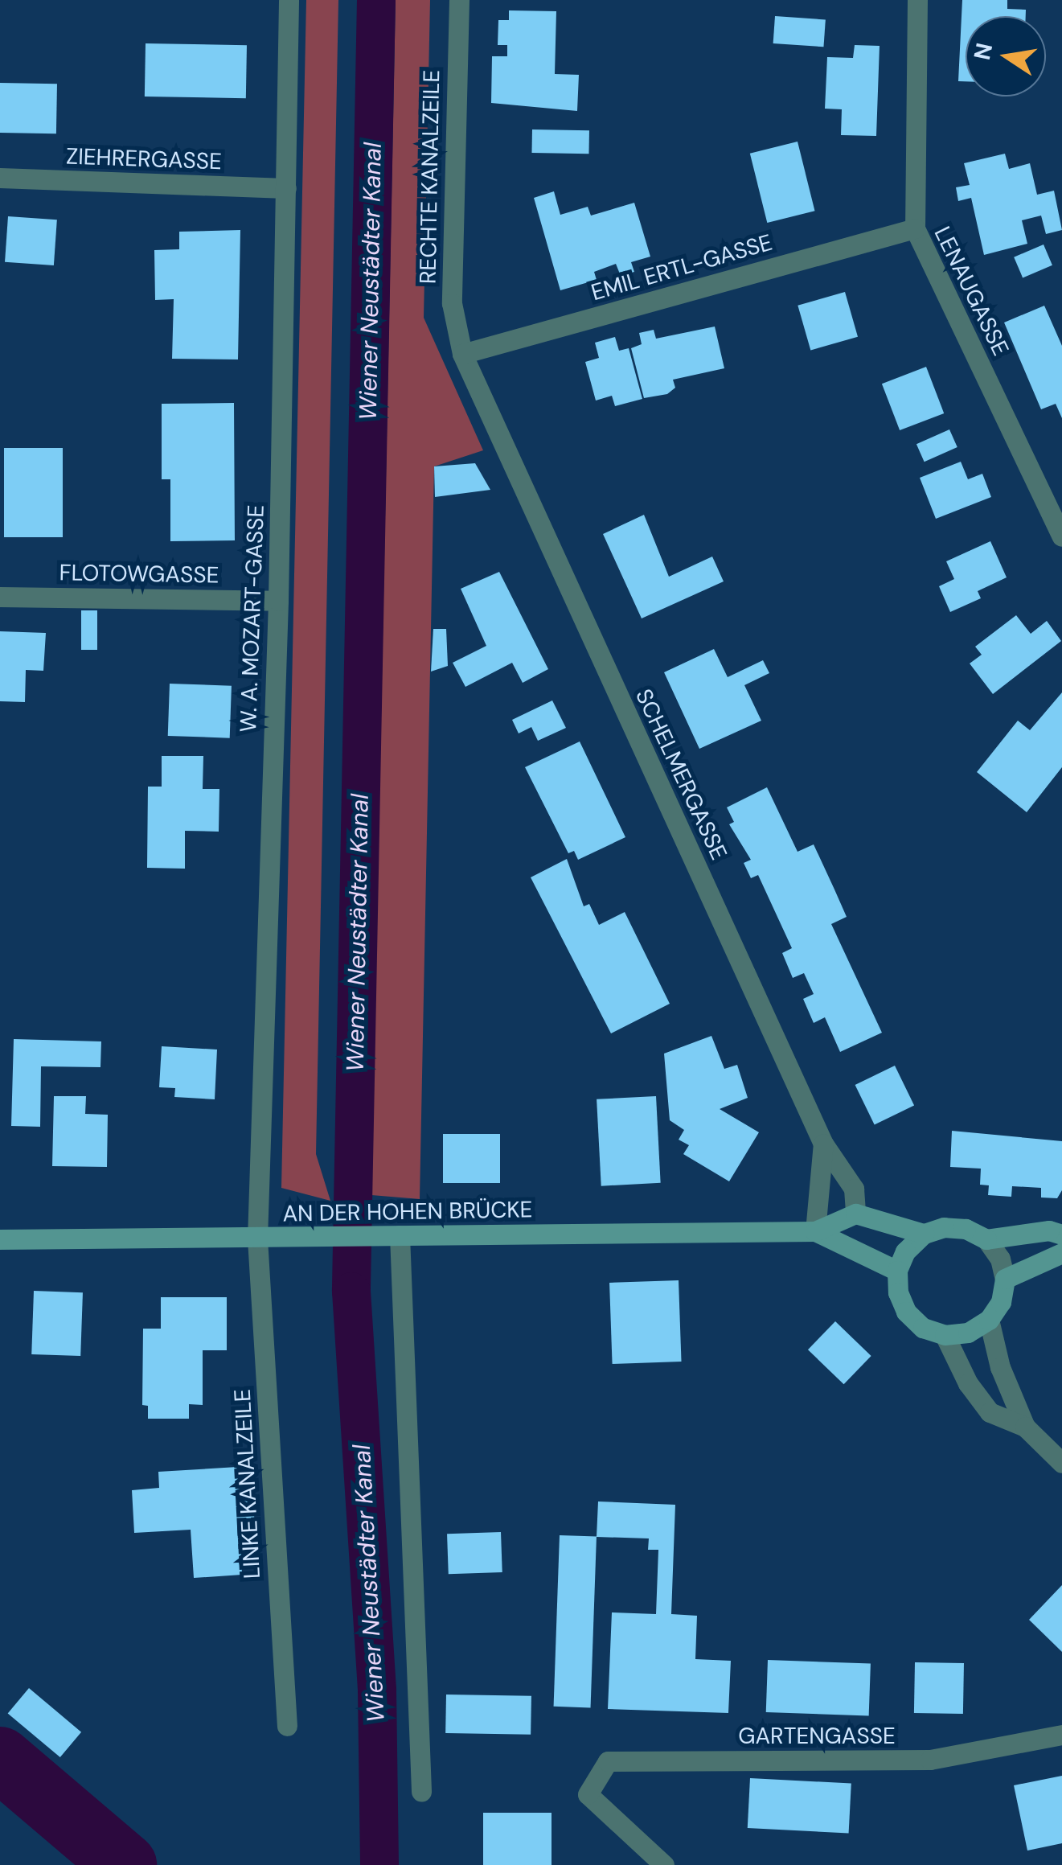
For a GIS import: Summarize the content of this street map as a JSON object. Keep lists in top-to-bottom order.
{
  "streets": {
    "street": [
      "ZIEHRERGASSE",
      "RECHTE KANALZEILE",
      "EMIL ERTL-GASSE",
      "LENAUGASSE",
      "FLOTOWGASSE",
      "W. A. MOZART-GASSE",
      "SCHELMERGASSE",
      "AN DER HOHEN BRÜCKE",
      "LINKE KANALZEILE",
      "GARTENGASSE"
    ]
  },
  "crossings": [
    ["ZIEHRERGASSE", "W. A. MOZART-GASSE"],
    ["RECHTE KANALZEILE", "EMIL ERTL-GASSE"],
    ["RECHTE KANALZEILE", "SCHELMERGASSE"],
    ["EMIL ERTL-GASSE", "LENAUGASSE"],
    ["EMIL ERTL-GASSE", "SCHELMERGASSE"],
    ["FLOTOWGASSE", "W. A. MOZART-GASSE"],
    ["W. A. MOZART-GASSE", "AN DER HOHEN BRÜCKE"],
    ["W. A. MOZART-GASSE", "LINKE KANALZEILE"],
    ["SCHELMERGASSE", "AN DER HOHEN BRÜCKE"],
    ["AN DER HOHEN BRÜCKE", "LINKE KANALZEILE"]
  ],
  "water": ["Wiener Neustädter Kanal"],
  "north": "left"
}
